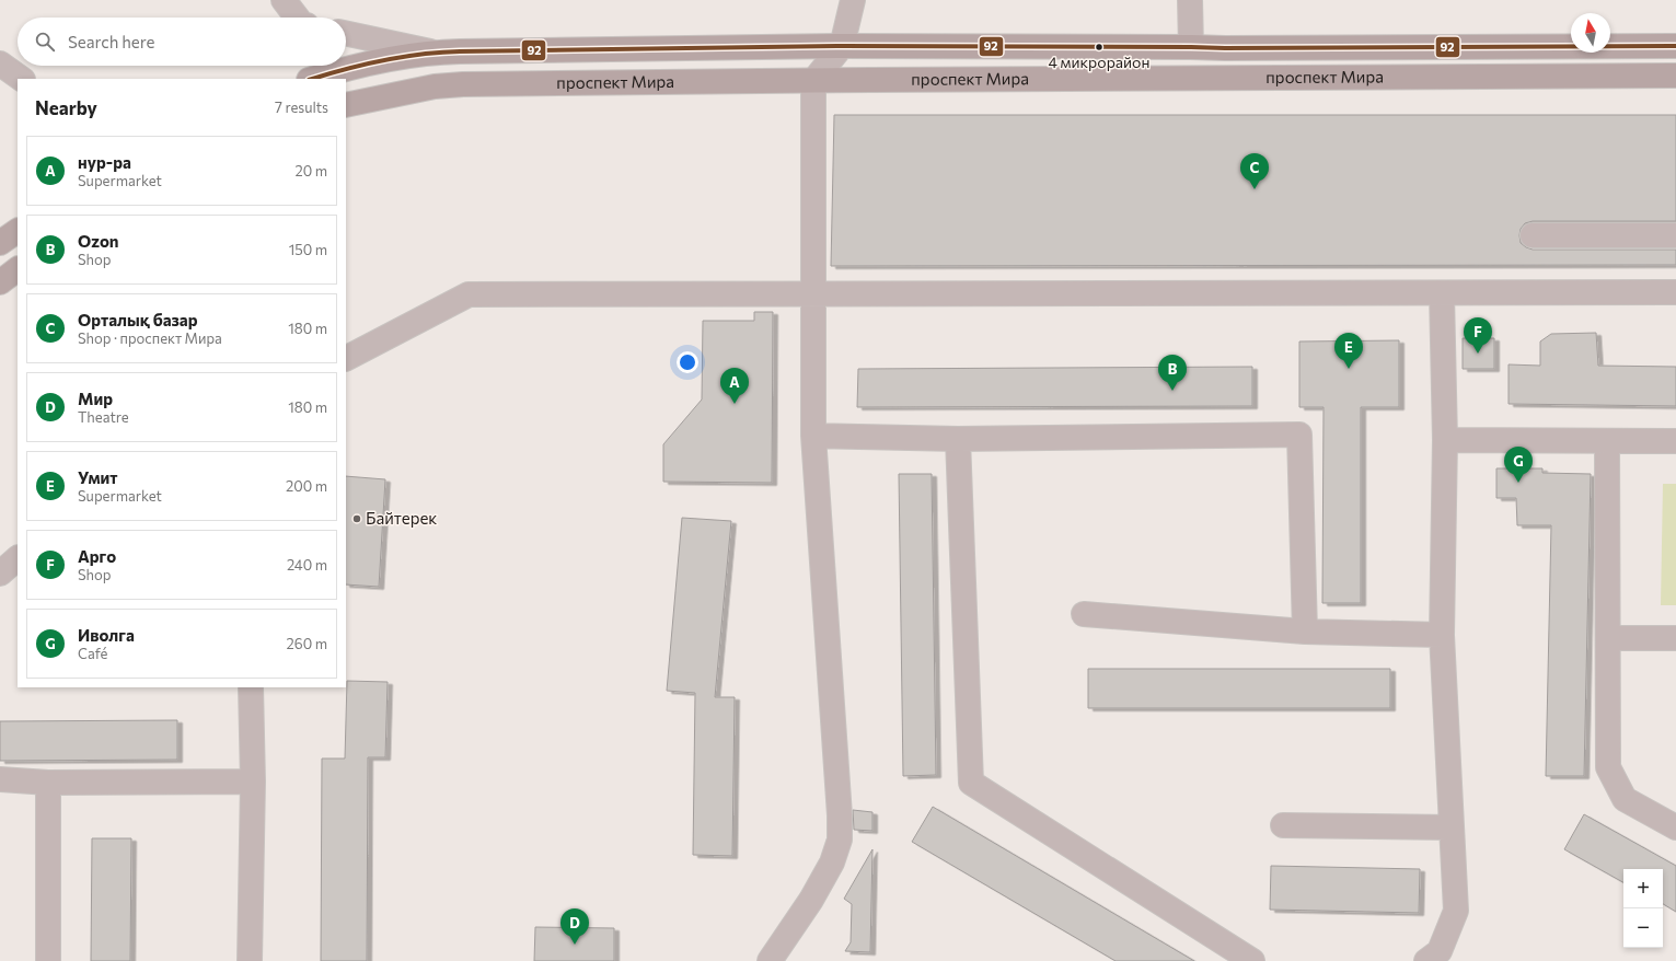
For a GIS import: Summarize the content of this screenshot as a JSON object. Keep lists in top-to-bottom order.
{
  "streets": {
    "main road": ["проспект Мира"]
  },
  "places": ["4 микрорайон", "Байтерек"],
  "lines": ["transit line 92"],
  "north": "top",
  "page": {
    "search": "Search here",
    "heading": ["Nearby", "7 results"],
    "list": [
      {
        "mark": "A",
        "name": "нур-ра",
        "note": "Supermarket",
        "value": "20 m"
      },
      {
        "mark": "B",
        "name": "Ozon",
        "note": "Shop",
        "value": "150 m"
      },
      {
        "mark": "C",
        "name": "Орталық базар",
        "note": "Shop · проспект Мира",
        "value": "180 m"
      },
      {
        "mark": "D",
        "name": "Мир",
        "note": "Theatre",
        "value": "180 m"
      },
      {
        "mark": "E",
        "name": "Умит",
        "note": "Supermarket",
        "value": "200 m"
      },
      {
        "mark": "F",
        "name": "Арго",
        "note": "Shop",
        "value": "240 m"
      },
      {
        "mark": "G",
        "name": "Иволга",
        "note": "Café",
        "value": "260 m"
      }
    ],
    "pins": [
      "C",
      "F",
      "E",
      "B",
      "A",
      "G",
      "D"
    ],
    "map_buttons": ["+", "−"]
  }
}
